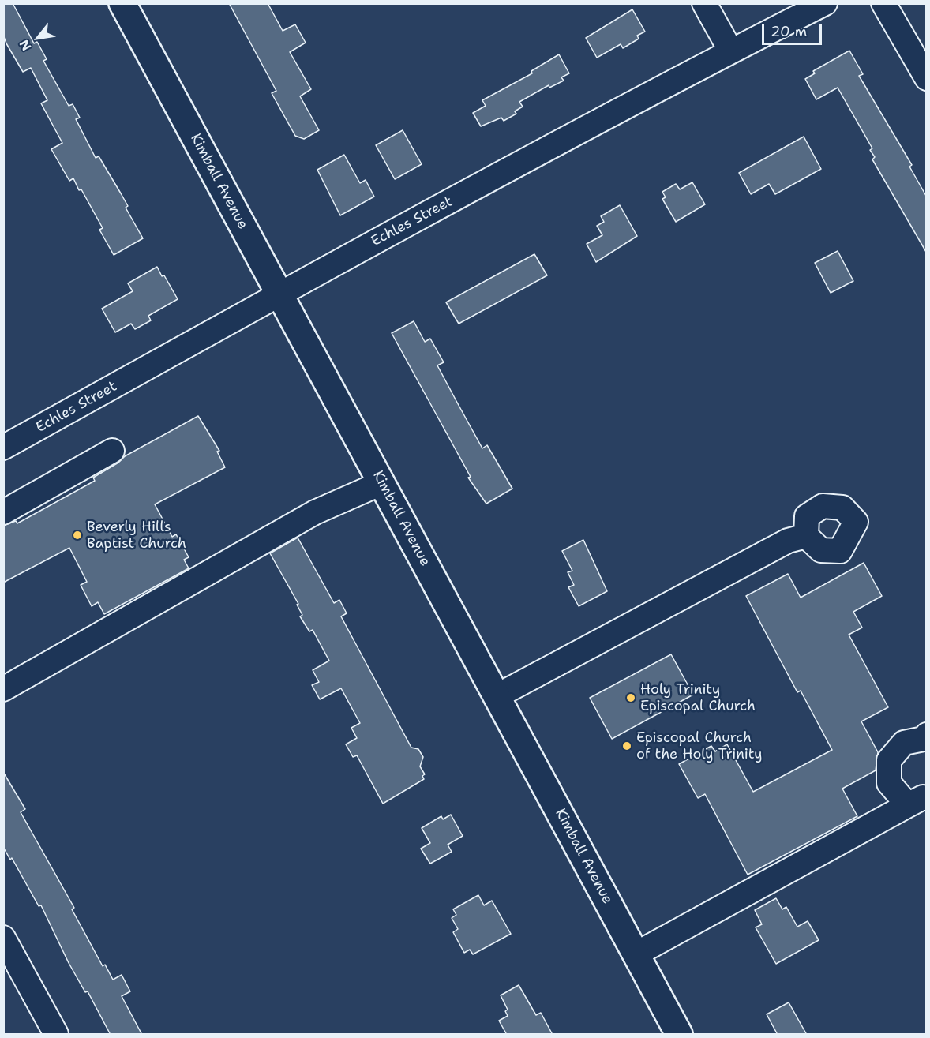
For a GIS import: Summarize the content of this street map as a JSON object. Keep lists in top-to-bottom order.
{
  "streets": {
    "main road": ["Kimball Avenue"],
    "street": ["Echles Street"]
  },
  "crossings": [
    ["Kimball Avenue", "Echles Street"]
  ],
  "places": ["Beverly Hills Baptist Church", "Holy Trinity Episcopal Church", "Episcopal Church of the Holy Trinity"],
  "scale_bar": "20 m",
  "north": "bottom left"
}
